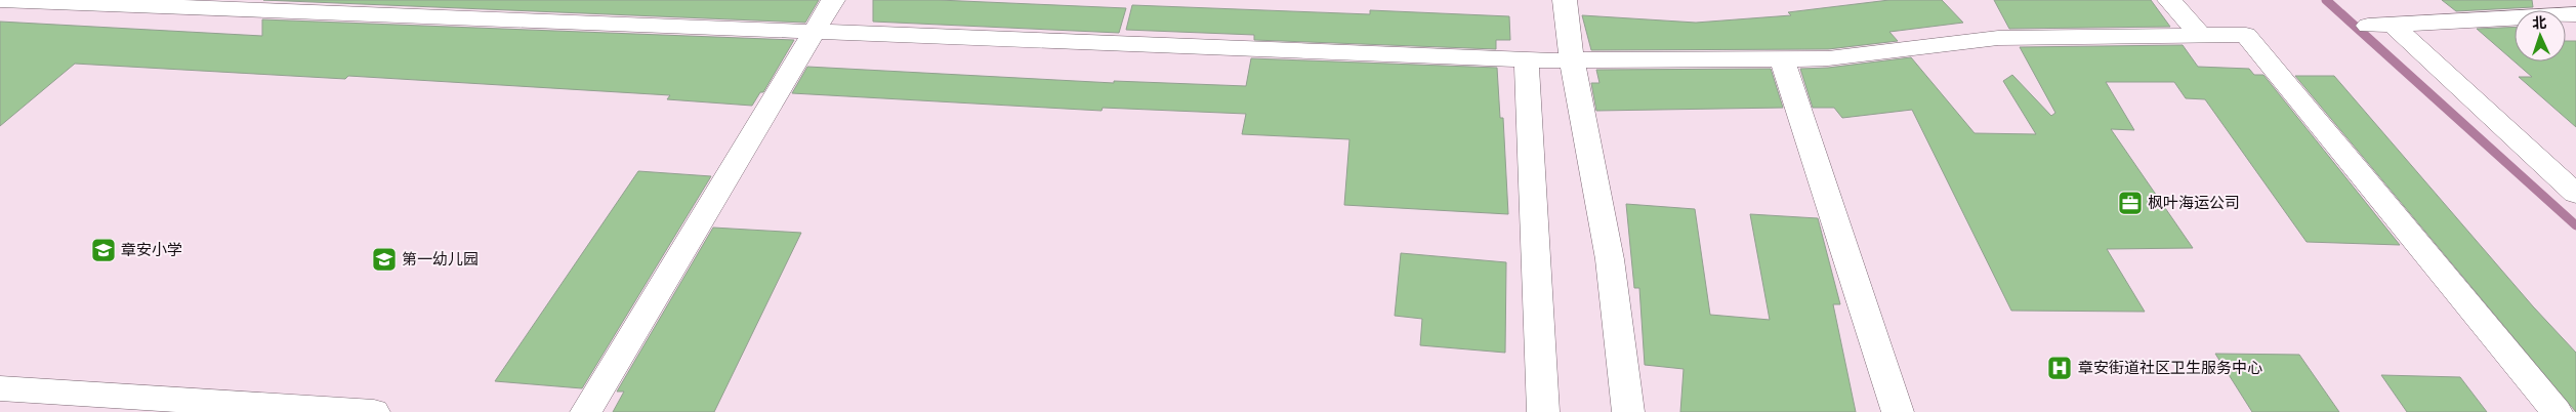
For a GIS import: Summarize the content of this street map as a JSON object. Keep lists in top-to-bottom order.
{
  "places": {
    "office": ["枫叶海运公司"],
    "school or university": ["章安小学", "第一幼儿园"],
    "hospital": ["章安街道社区卫生服务中心"]
  },
  "north": "top"
}
